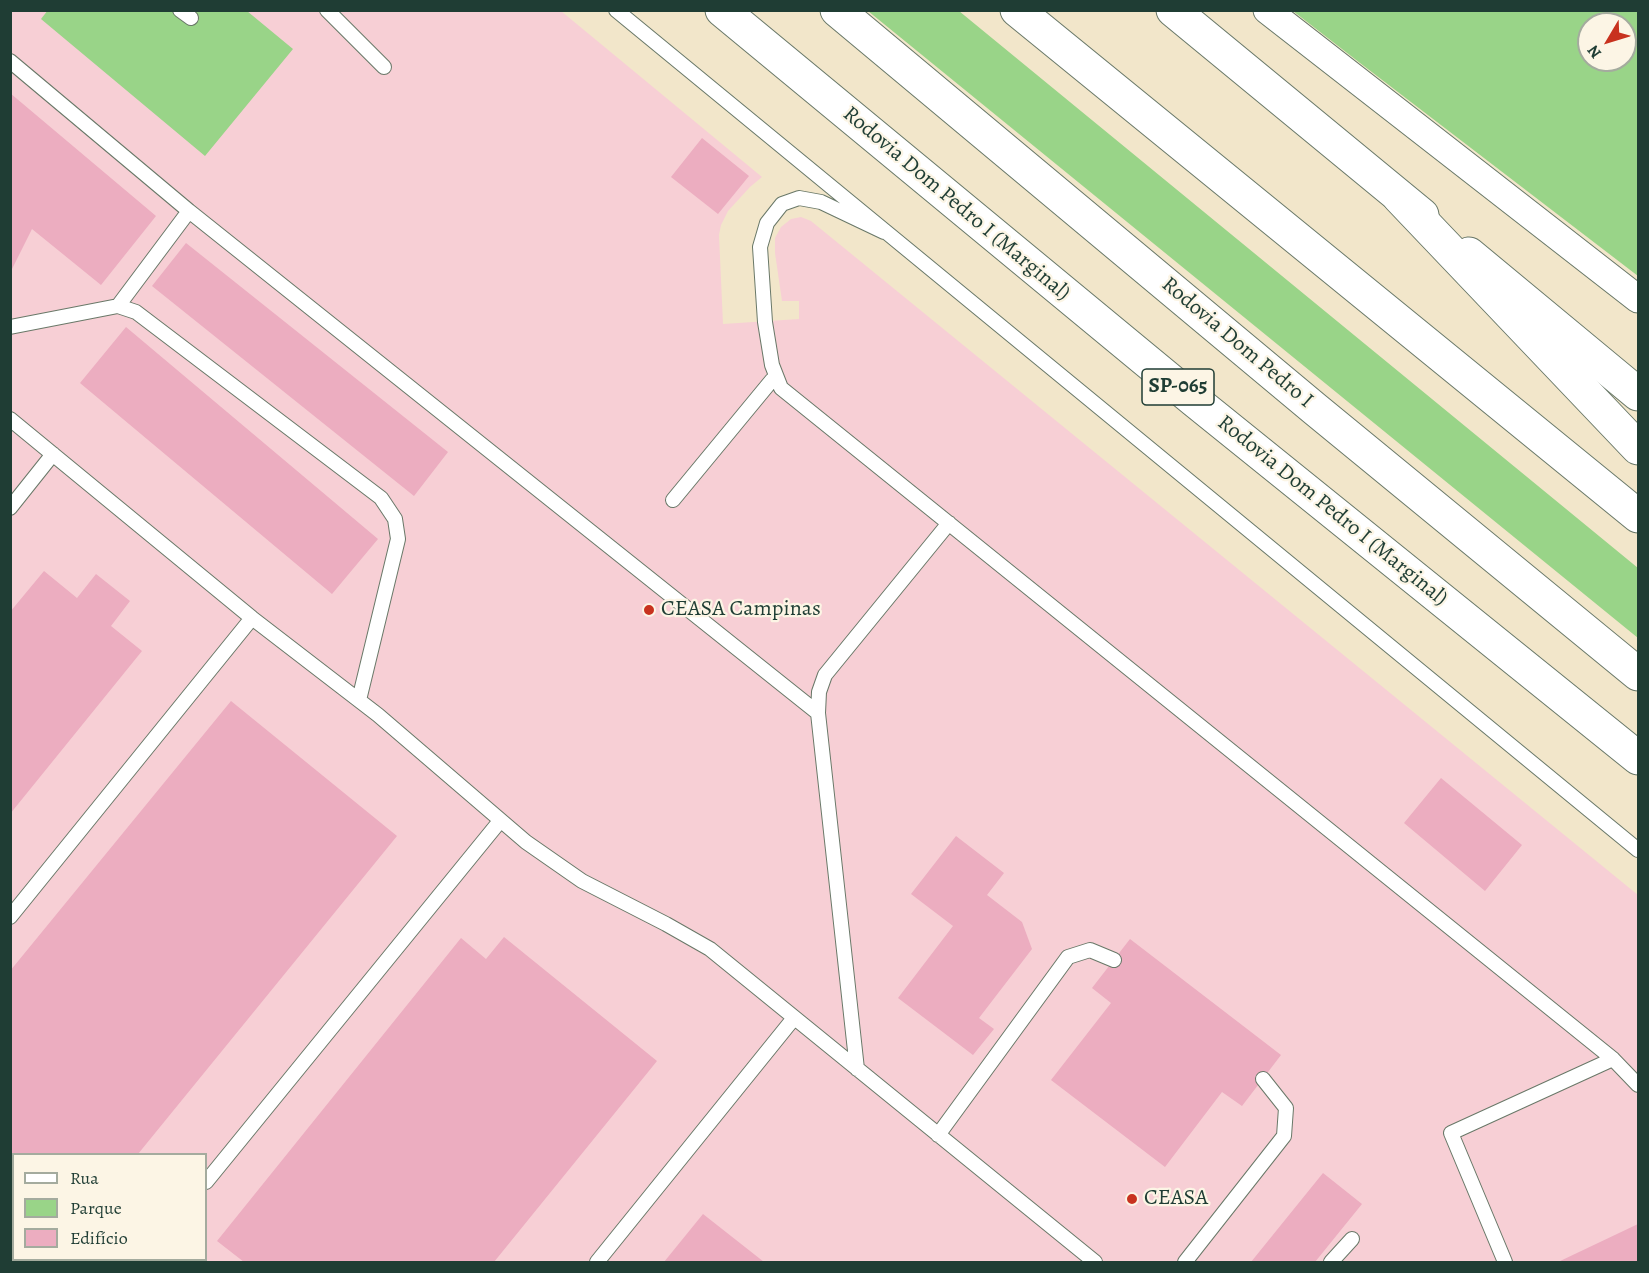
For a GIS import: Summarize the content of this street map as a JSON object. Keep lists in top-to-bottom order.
{
  "streets": {
    "highway": ["Rodovia Dom Pedro I (Marginal)", "Rodovia Dom Pedro I", "SP-065"]
  },
  "places": ["CEASA Campinas", "CEASA"],
  "legend": ["Rua", "Parque", "Edifício"],
  "north": "bottom left"
}
